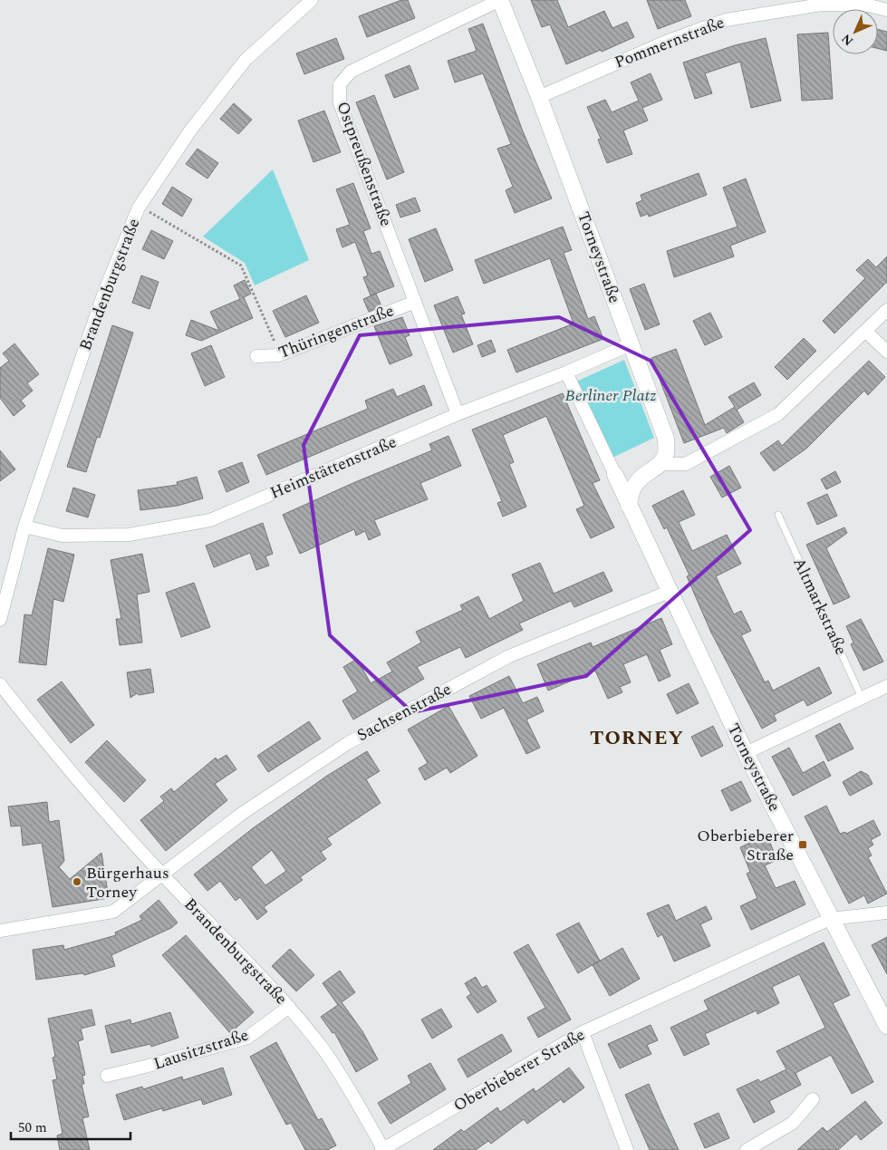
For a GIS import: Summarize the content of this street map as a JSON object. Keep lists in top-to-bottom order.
{
  "streets": {
    "street": [
      "Pommernstraße",
      "Ostpreußenstraße",
      "Torneystraße",
      "Brandenburgstraße",
      "Thüringenstraße",
      "Heimstättenstraße",
      "Sachsenstraße",
      "Lausitzstraße",
      "Oberbieberer Straße"
    ],
    "lane": ["Altmarkstraße"]
  },
  "crossings": [
    ["Pommernstraße", "Torneystraße"],
    ["Ostpreußenstraße", "Torneystraße"],
    ["Ostpreußenstraße", "Thüringenstraße"],
    ["Ostpreußenstraße", "Heimstättenstraße"],
    ["Torneystraße", "Heimstättenstraße"],
    ["Torneystraße", "Sachsenstraße"],
    ["Torneystraße", "Oberbieberer Straße"],
    ["Brandenburgstraße", "Heimstättenstraße"],
    ["Brandenburgstraße", "Sachsenstraße"],
    ["Brandenburgstraße", "Lausitzstraße"],
    ["Brandenburgstraße", "Oberbieberer Straße"]
  ],
  "districts": ["TORNEY"],
  "parks": ["Berliner Platz"],
  "places": {
    "transit": ["Oberbieberer Straße"],
    "other": ["Bürgerhaus Torney"]
  },
  "scale_bar": "50 m",
  "north": "bottom left"
}
